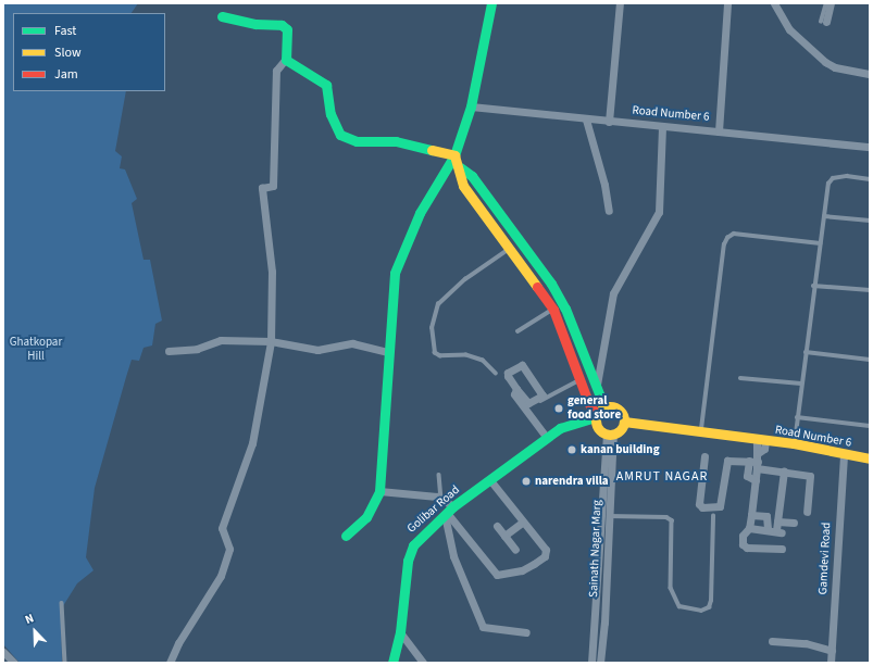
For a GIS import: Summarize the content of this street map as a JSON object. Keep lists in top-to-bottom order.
{
  "streets": {
    "street": [
      "Road Number 6",
      "Golibar Road",
      "Sainath Nagar Marg",
      "Gamdevi Road"
    ]
  },
  "crossings": [
    ["Road Number 6", "Golibar Road"],
    ["Road Number 6", "Sainath Nagar Marg"],
    ["Road Number 6", "Gamdevi Road"],
    ["Golibar Road", "Sainath Nagar Marg"]
  ],
  "districts": ["AMRUT NAGAR"],
  "parks": ["Ghatkopar Hill"],
  "places": ["general food store", "kanan building", "narendra villa"],
  "legend": ["Fast", "Slow", "Jam"],
  "north": "top left"
}
